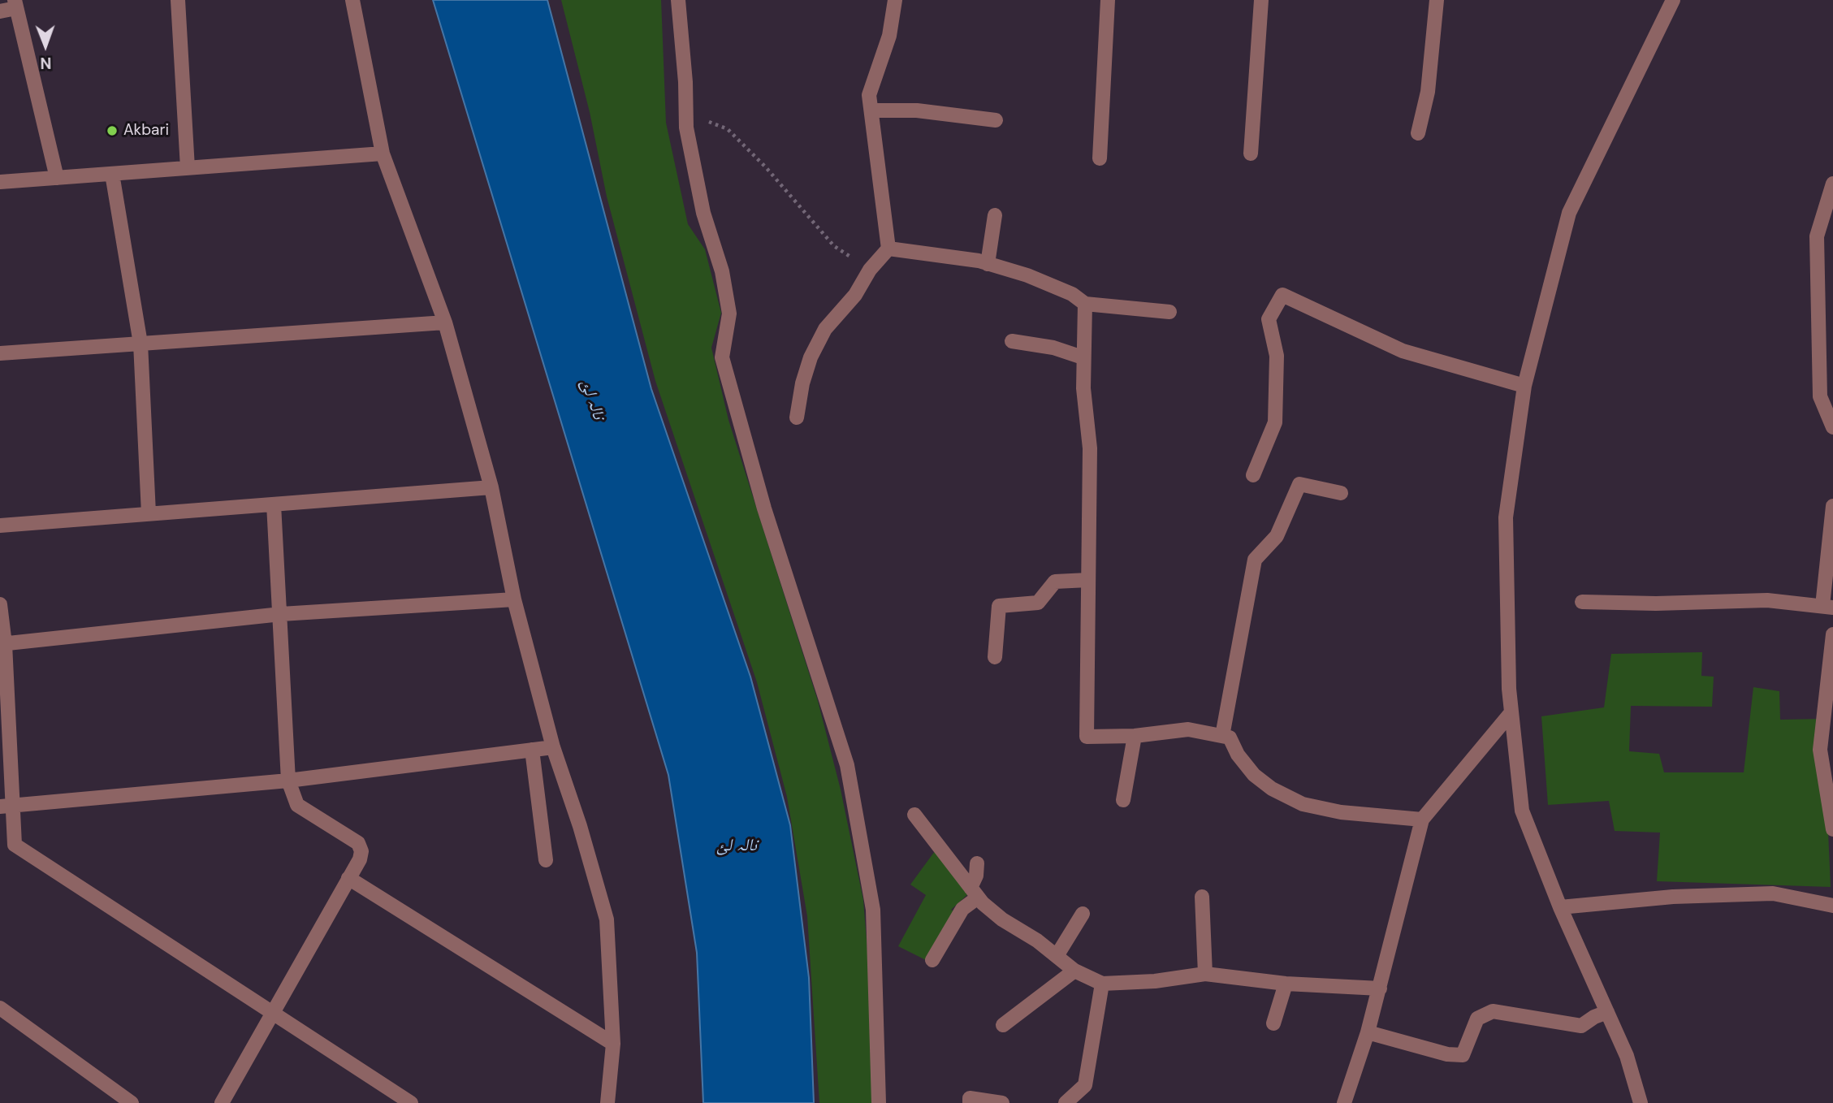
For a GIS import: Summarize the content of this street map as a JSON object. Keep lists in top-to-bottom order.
{
  "water": ["نالہ لئ"],
  "places": ["Akbari"],
  "north": "bottom"
}
